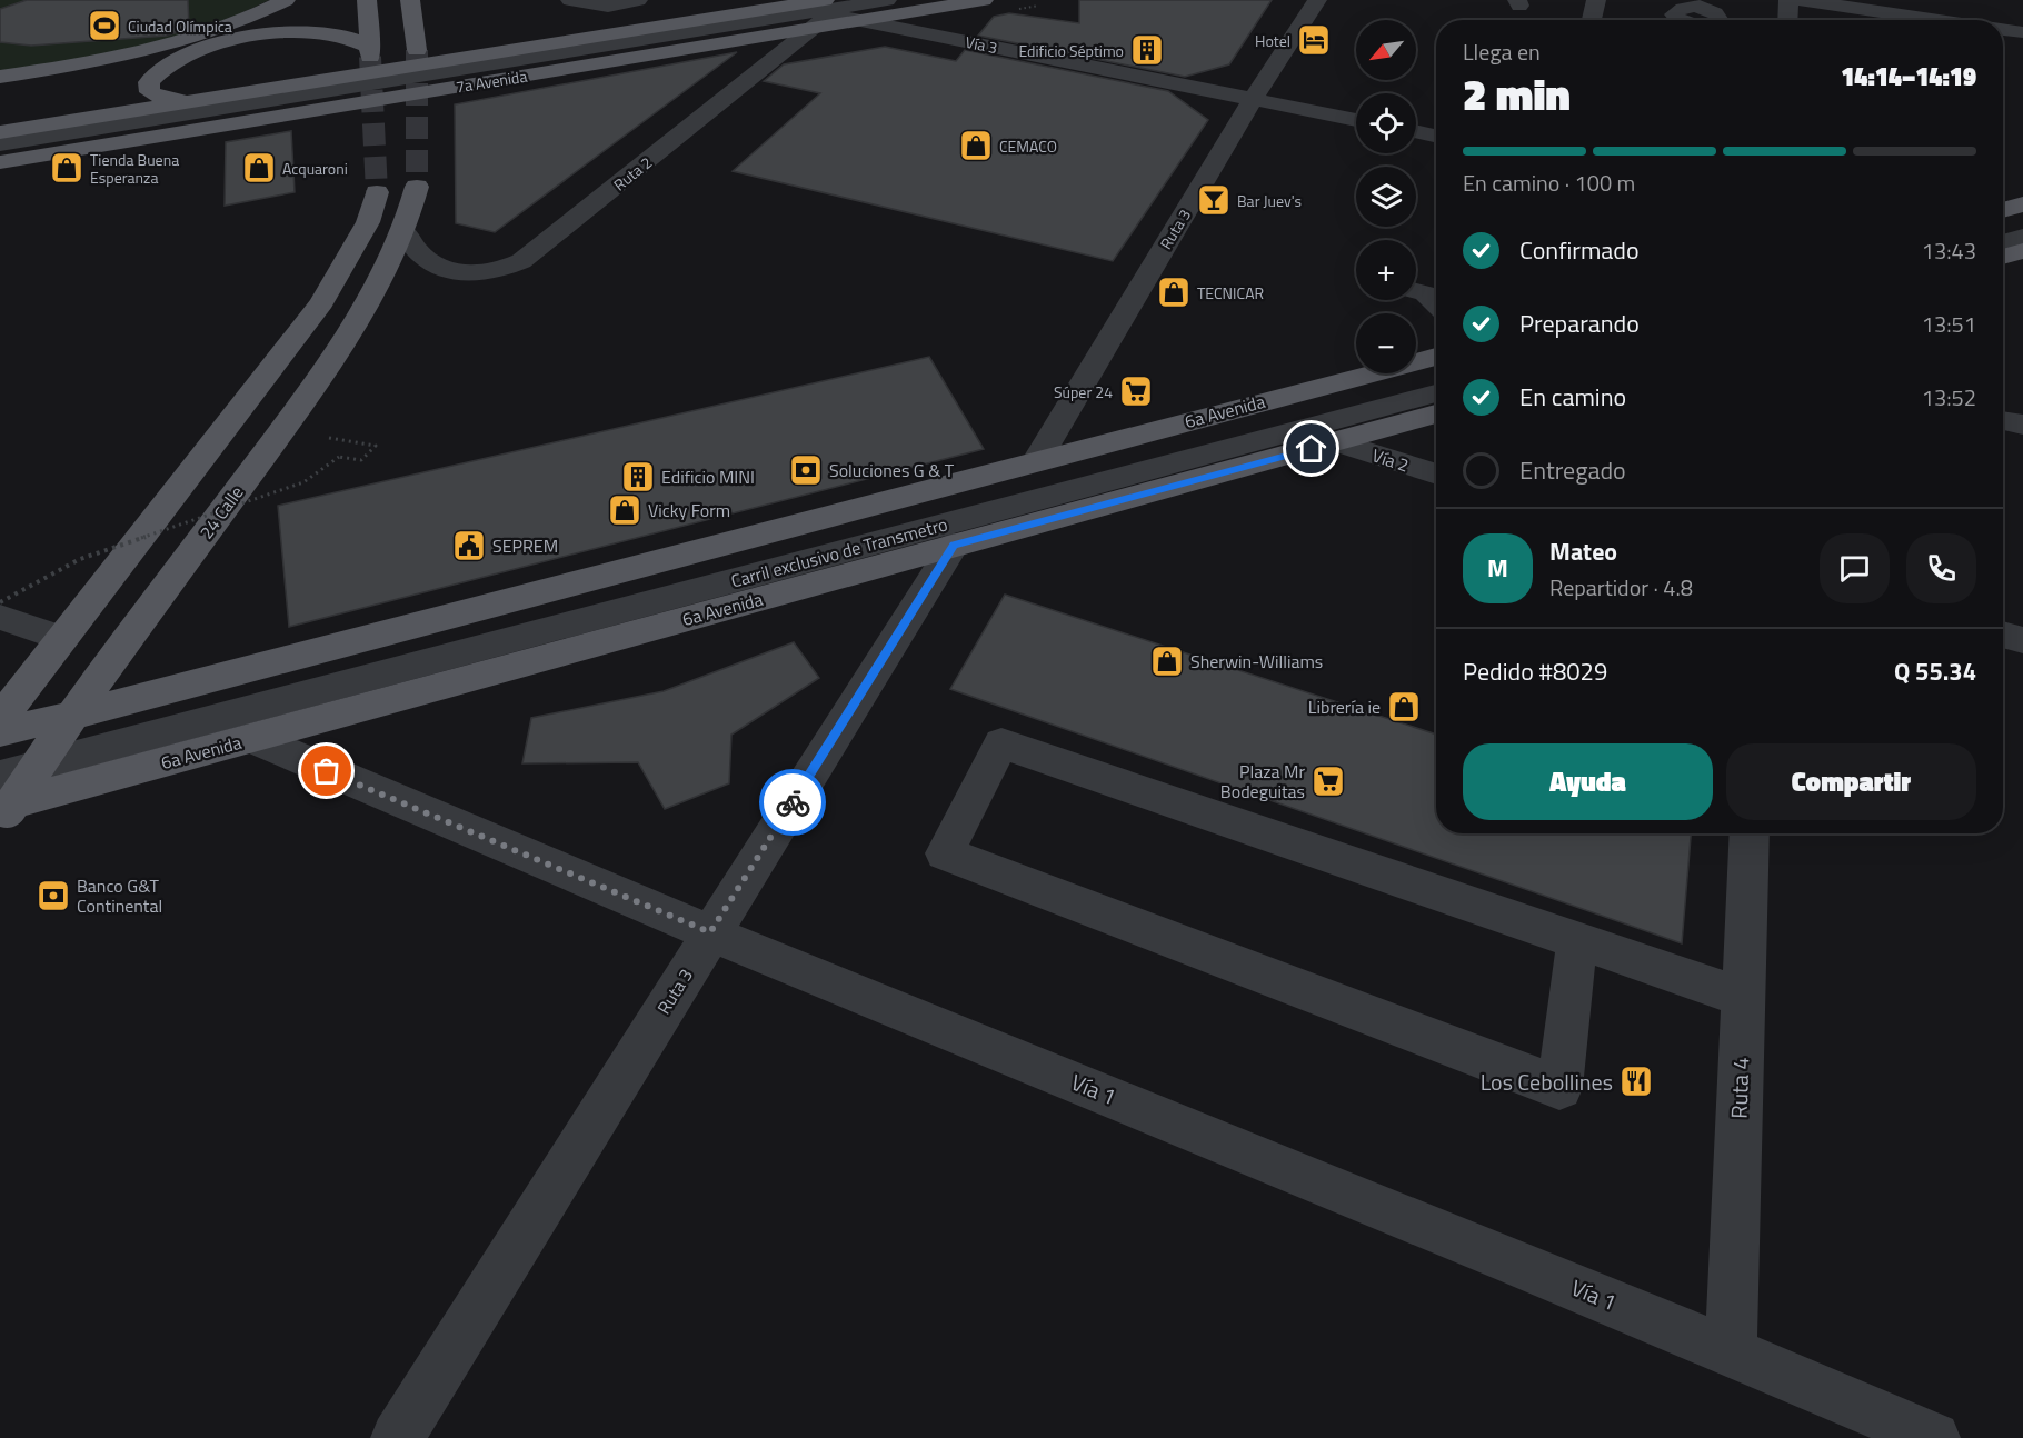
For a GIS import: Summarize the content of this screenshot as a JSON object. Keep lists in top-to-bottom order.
{
  "streets": {
    "main road": ["7a Avenida", "6a Avenida", "24 Calle"],
    "street": [
      "Vía 3",
      "Ruta 2",
      "Ruta 3",
      "Vía 2",
      "Carril exclusivo de Transmetro",
      "Ruta 4",
      "Vía 1"
    ]
  },
  "crossings": [
    ["Vía 3", "7a Avenida"],
    ["Vía 3", "Ruta 3"],
    ["7a Avenida", "Ruta 2"],
    ["Ruta 2", "24 Calle"],
    ["Ruta 3", "6a Avenida"],
    ["Ruta 3", "Vía 1"],
    ["6a Avenida", "Vía 2"],
    ["6a Avenida", "24 Calle"],
    ["6a Avenida", "Carril exclusivo de Transmetro"],
    ["6a Avenida", "Vía 1"],
    ["24 Calle", "Carril exclusivo de Transmetro"],
    ["Carril exclusivo de Transmetro", "Vía 1"],
    ["Ruta 4", "Vía 1"]
  ],
  "places": {
    "sports": ["Ciudad Olímpica"],
    "hotel": ["Hotel"],
    "building": ["Edificio Séptimo", "Edificio MINI"],
    "shop": [
      "CEMACO",
      "Tienda Buena Esperanza",
      "Acquaroni",
      "TECNICAR",
      "Vicky Form",
      "Sherwin-Williams",
      "Librería ie"
    ],
    "bar": ["Bar Juev's"],
    "supermarket": ["Súper 24", "Plaza Mr Bodeguitas"],
    "bank": ["Soluciones G & T", "Banco G&T Continental"],
    "public building": ["SEPREM"],
    "restaurant": ["Los Cebollines"]
  },
  "north": "bottom left",
  "page": {
    "map_buttons": ["+", "−"],
    "heading": ["2 min", "Llega en", "14:14–14:19"],
    "panel": [
      "Mateo",
      "Repartidor · 4.8",
      "Pedido #8029",
      "Q 55.34"
    ],
    "bar": "En camino · 100 m",
    "list": [
      ["Confirmado", "13:43"],
      ["Preparando", "13:51"],
      ["En camino", "13:52"],
      "Entregado"
    ],
    "round": "M",
    "buttons": ["Ayuda", "Compartir"]
  }
}
